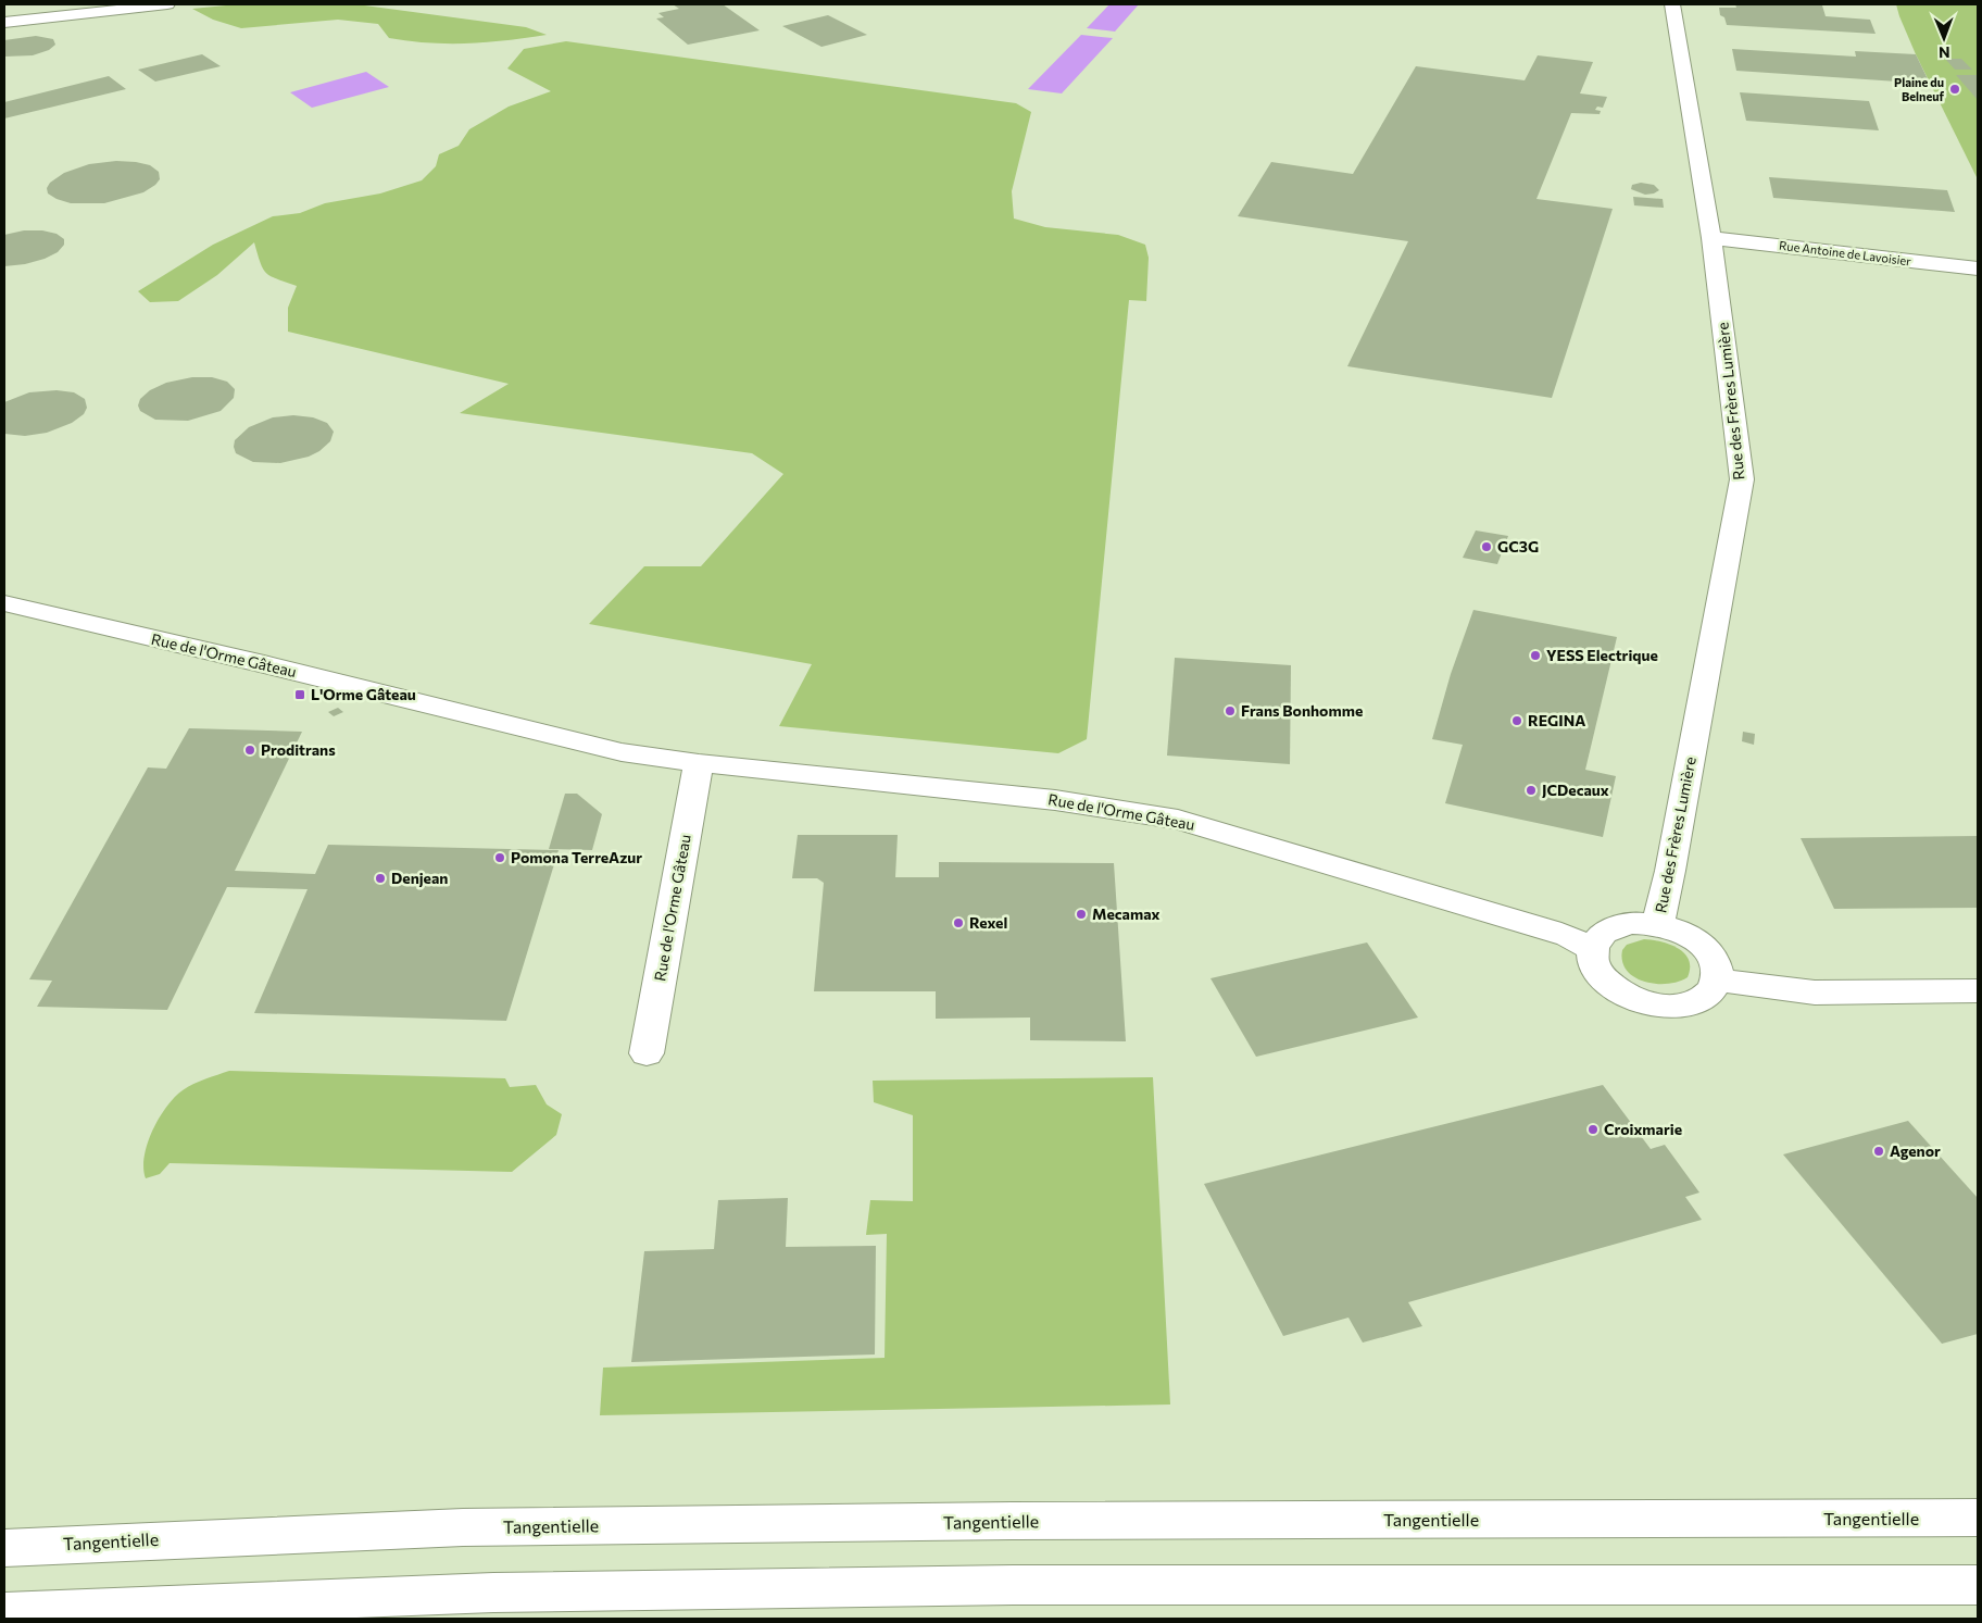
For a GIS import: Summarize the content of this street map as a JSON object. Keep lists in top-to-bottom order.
{
  "streets": {
    "main road": [
      "Rue Antoine de Lavoisier",
      "Rue des Frères Lumière",
      "Rue de l'Orme Gâteau",
      "Tangentielle"
    ]
  },
  "crossings": [
    ["Rue Antoine de Lavoisier", "Rue des Frères Lumière"],
    ["Rue des Frères Lumière", "Rue de l'Orme Gâteau"]
  ],
  "places": {
    "other": [
      "Plaine du Belneuf",
      "GC3G",
      "YESS Electrique",
      "Frans Bonhomme",
      "REGINA",
      "Proditrans",
      "JCDecaux",
      "Pomona TerreAzur",
      "Denjean",
      "Mecamax",
      "Rexel",
      "Croixmarie",
      "Agenor"
    ],
    "transit": ["L'Orme Gâteau"]
  },
  "north": "bottom"
}
